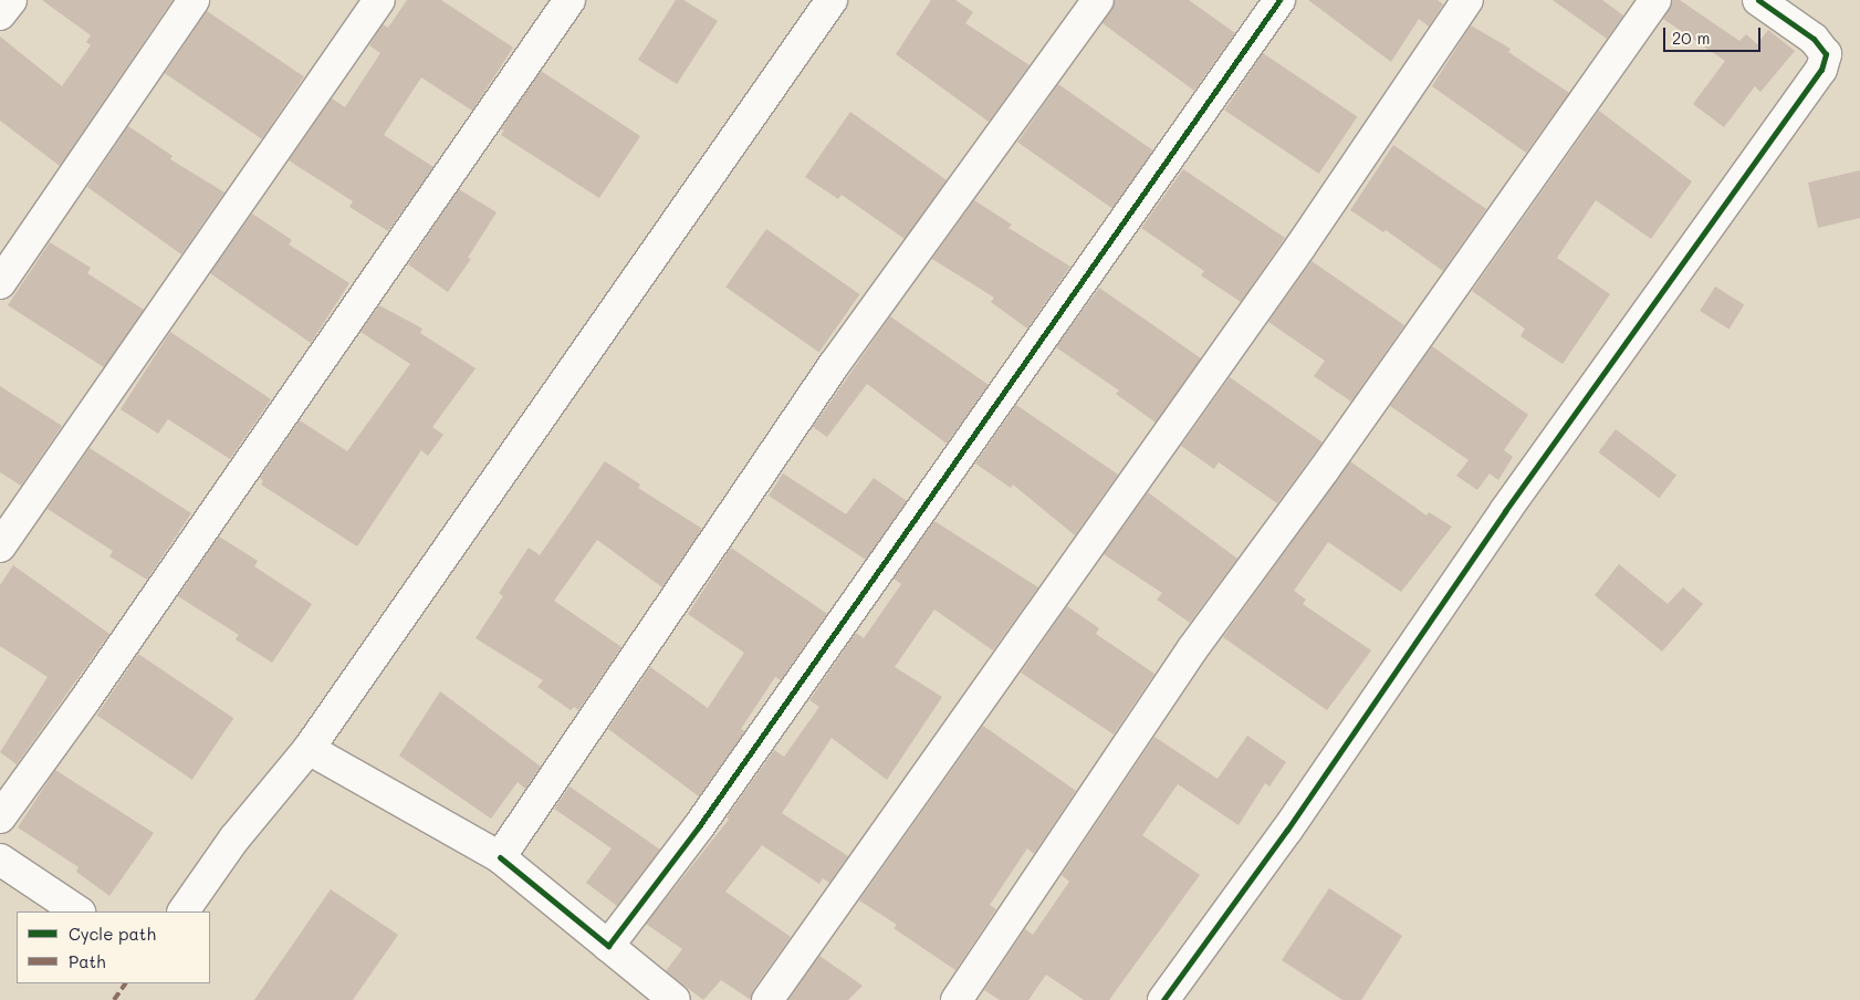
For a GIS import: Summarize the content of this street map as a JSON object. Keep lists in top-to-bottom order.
{
  "legend": ["Cycle path", "Path"],
  "scale_bar": "20 m"
}
